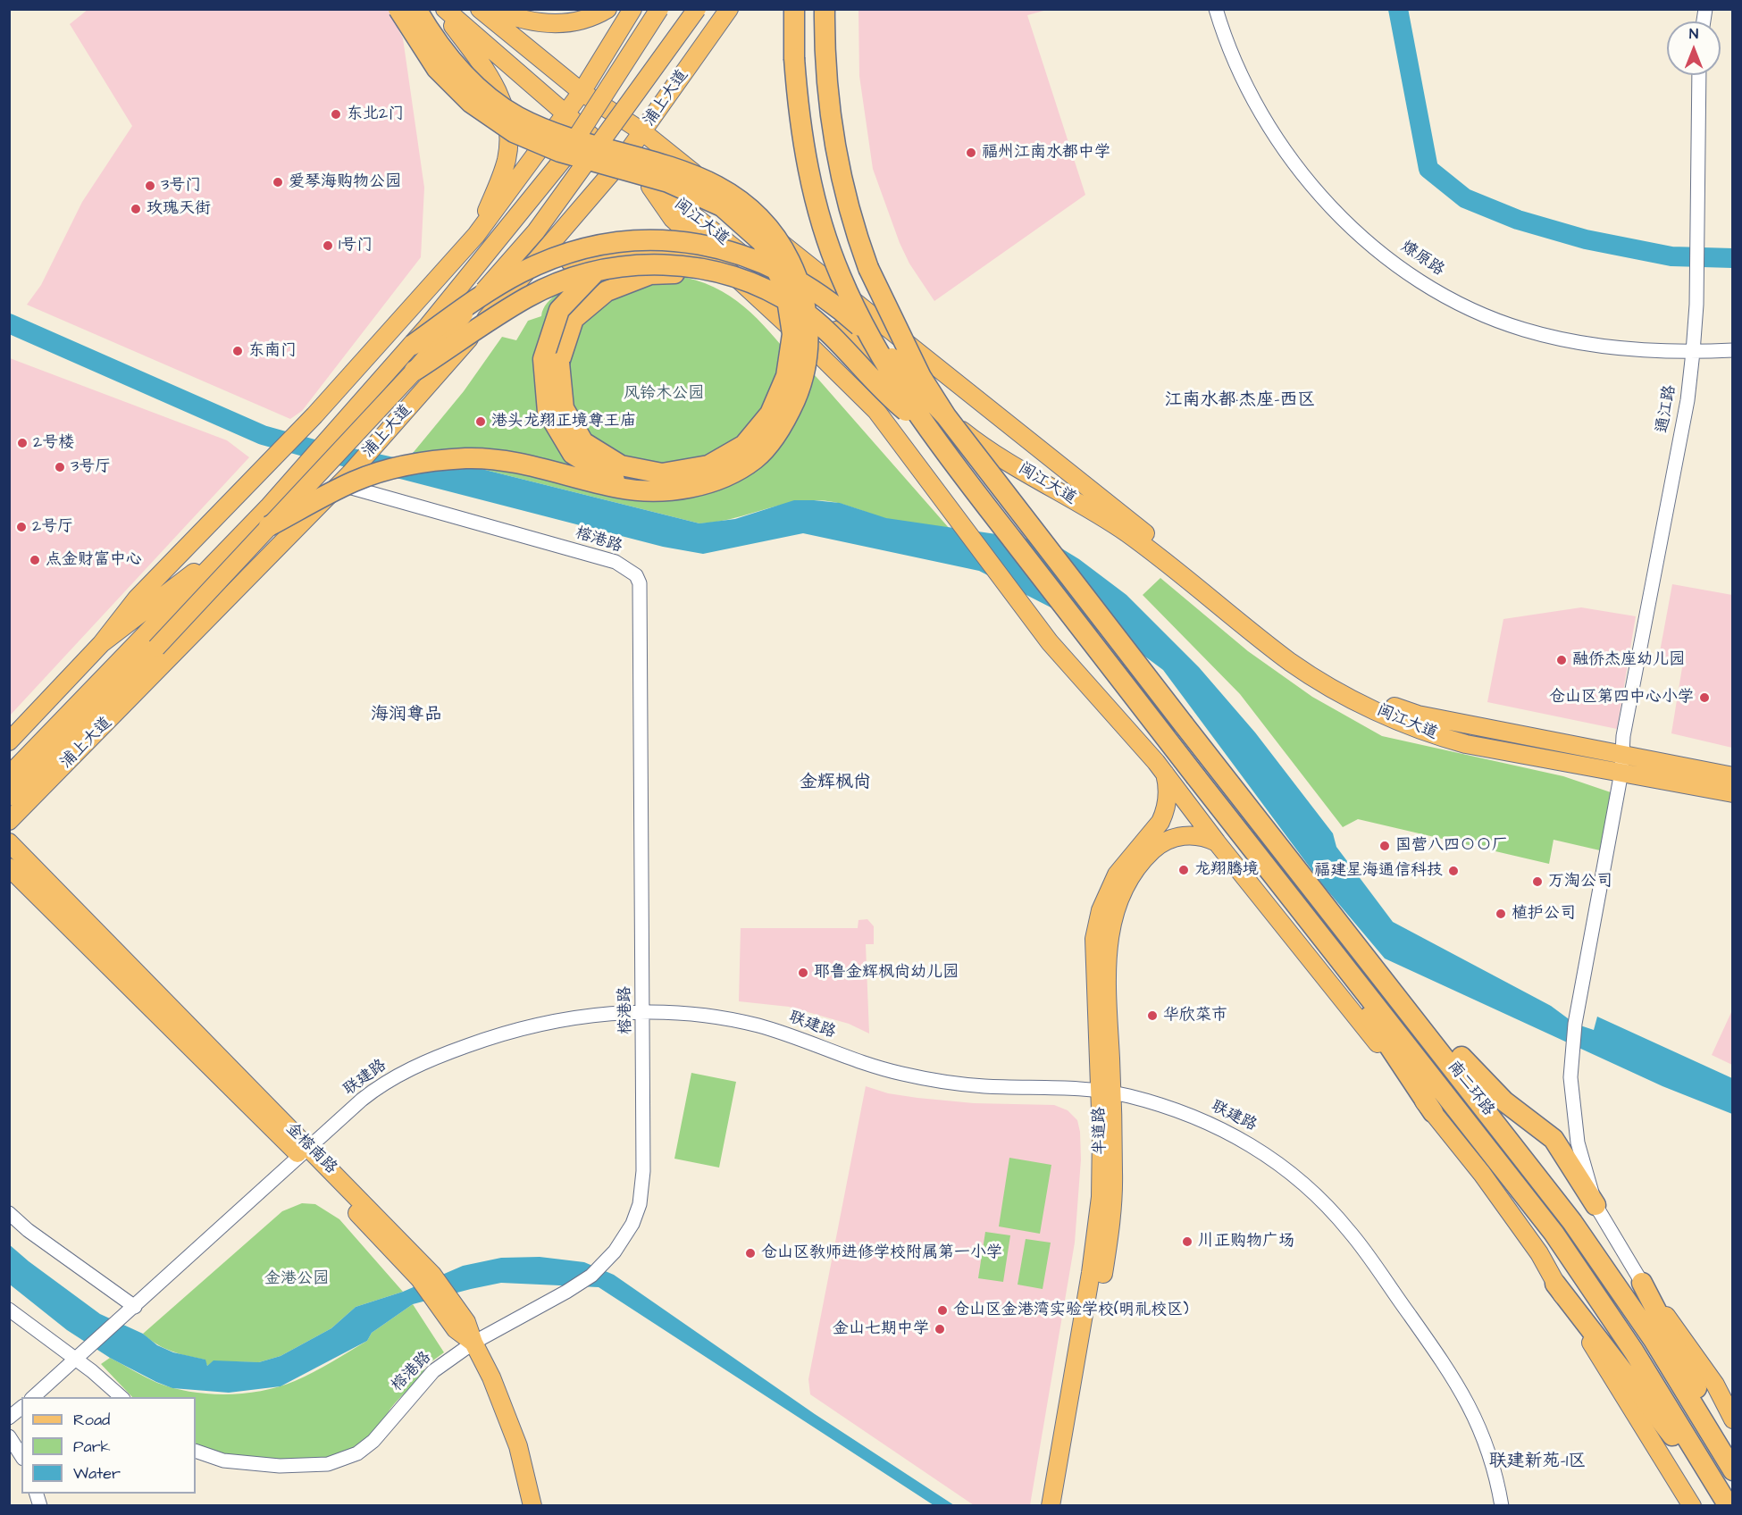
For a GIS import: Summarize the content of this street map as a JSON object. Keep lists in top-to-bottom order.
{
  "streets": {
    "highway": ["南二环路"],
    "main road": [
      "浦上大道",
      "闽江大道",
      "半道路",
      "金榕南路"
    ],
    "street": [
      "燎原路",
      "通江路",
      "榕港路",
      "联建路"
    ]
  },
  "crossings": [
    ["浦上大道", "闽江大道"],
    ["浦上大道", "榕港路"],
    ["闽江大道", "通江路"],
    ["燎原路", "通江路"],
    ["榕港路", "联建路"],
    ["榕港路", "金榕南路"],
    ["联建路", "半道路"],
    ["联建路", "金榕南路"]
  ],
  "districts": [
    "江南水都·杰座-西区",
    "海润尊品",
    "金辉枫尚",
    "联建新苑-1区"
  ],
  "parks": ["风铃木公园", "金港公园"],
  "places": [
    "东北2门",
    "福州江南水都中学",
    "爱琴海购物公园",
    "3号门",
    "玫瑰天街",
    "1号门",
    "东南门",
    "港头龙翔正境尊王庙",
    "2号楼",
    "3号厅",
    "2号厅",
    "点金财富中心",
    "融侨杰座幼儿园",
    "仓山区第四中心小学",
    "国营八四〇〇厂",
    "龙翔腾境",
    "福建星海通信科技",
    "万淘公司",
    "植护公司",
    "耶鲁金辉枫尚幼儿园",
    "华欣菜市",
    "川正购物广场",
    "仓山区教师进修学校附属第一小学",
    "仓山区金港湾实验学校(明礼校区)",
    "金山七期中学"
  ],
  "legend": ["Road", "Park", "Water"],
  "north": "top"
}
